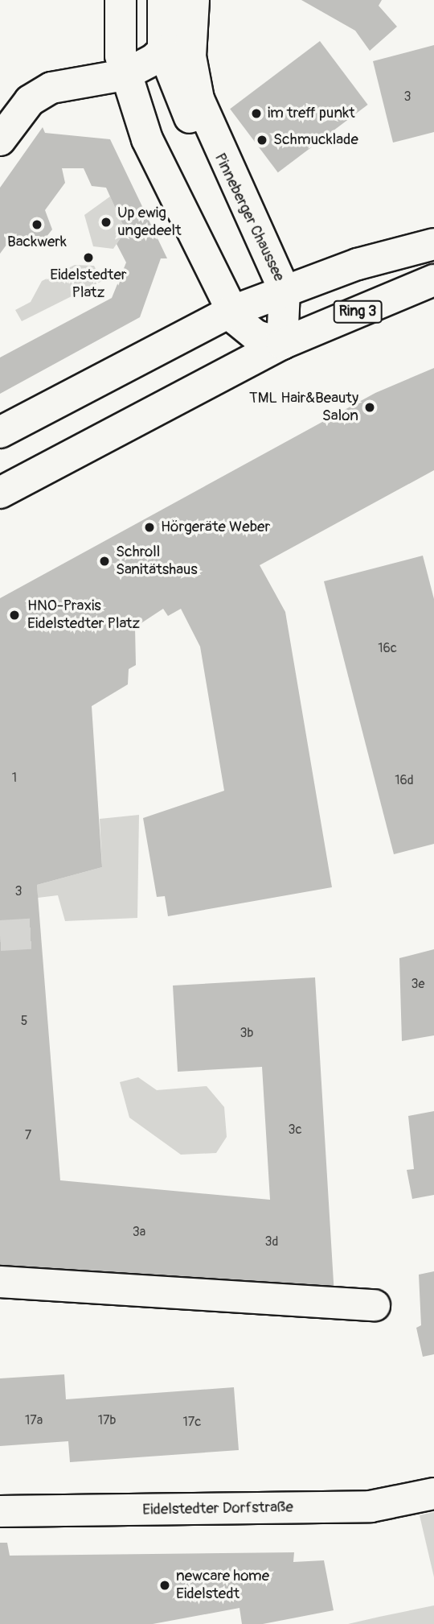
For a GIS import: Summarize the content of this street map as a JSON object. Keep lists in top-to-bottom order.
{
  "streets": {
    "main road": ["Pinneberger Chaussee", "Ring 3", "Eidelstedter Dorfstraße"]
  },
  "crossings": [
    ["Pinneberger Chaussee", "Ring 3"]
  ],
  "places": [
    "im treff punkt",
    "Schmucklade",
    "Up ewig ungedeelt",
    "Backwerk",
    "Eidelstedter Platz",
    "TML Hair&Beauty Salon",
    "Hörgeräte Weber",
    "Schroll Sanitätshaus",
    "HNO-Praxis Eidelstedter Platz",
    "newcare home Eidelstedt"
  ],
  "house_numbers": [
    "3",
    "16c",
    "1",
    "16d",
    "3",
    "3e",
    "5",
    "3b",
    "3c",
    "7",
    "3a",
    "3d",
    "17a",
    "17b",
    "17c"
  ]
}
